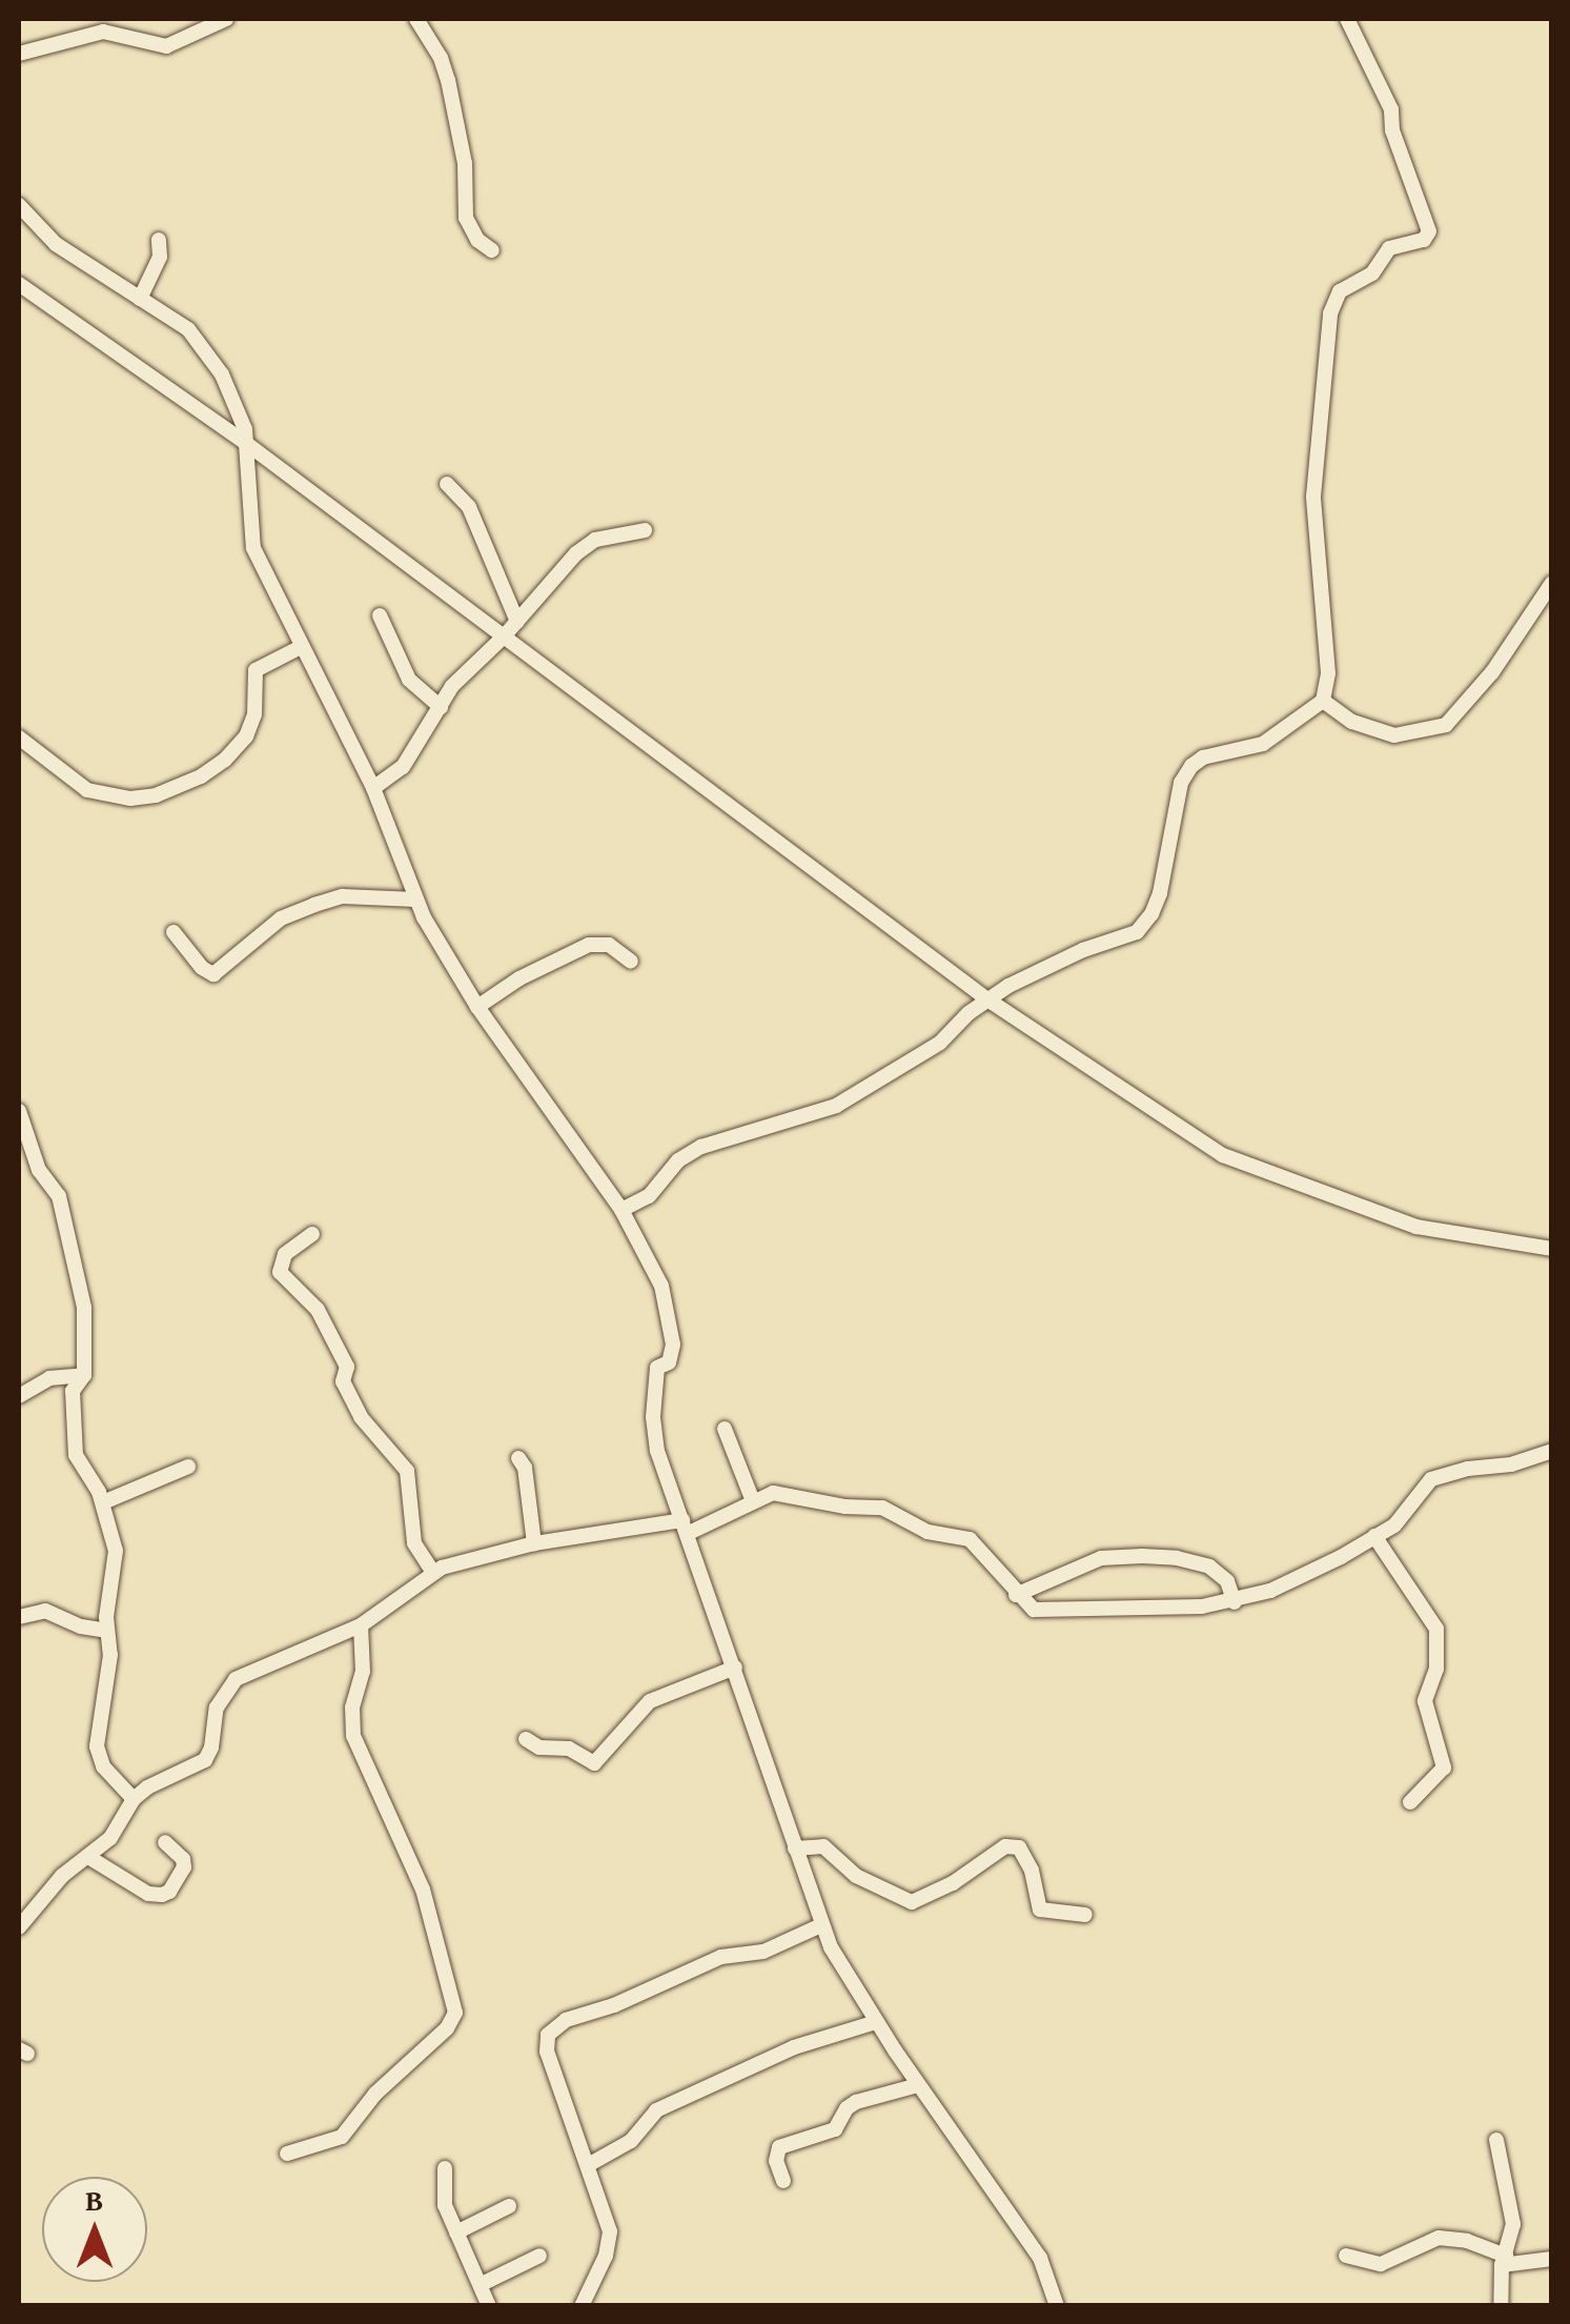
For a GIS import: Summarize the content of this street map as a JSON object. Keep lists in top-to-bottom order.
{
  "north": "top"
}
